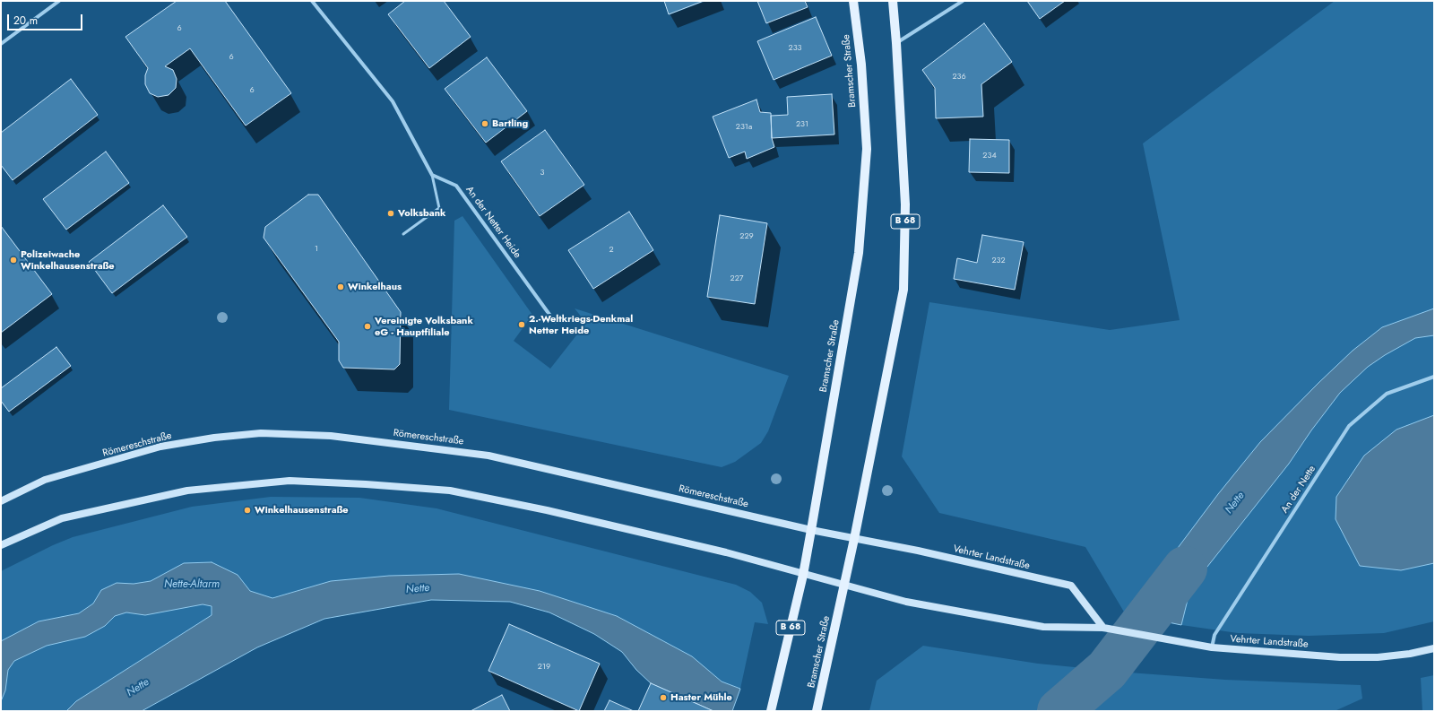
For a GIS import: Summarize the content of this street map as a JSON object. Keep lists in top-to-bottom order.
{
  "streets": {
    "main road": [
      "Bramscher Straße",
      "B 68",
      "Römereschstraße",
      "Vehrter Landstraße"
    ],
    "street": ["An der Netter Heide", "An der Nette"]
  },
  "crossings": [
    ["Bramscher Straße", "Römereschstraße"],
    ["Bramscher Straße", "Vehrter Landstraße"],
    ["Römereschstraße", "Vehrter Landstraße"],
    ["An der Nette", "Vehrter Landstraße"]
  ],
  "water": ["Nette", "Nette-Altarm"],
  "places": [
    "Bartling",
    "Volksbank",
    "Polizeiwache Winkelhausenstraße",
    "Winkelhaus",
    "2.-Weltkriegs-Denkmal Netter Heide",
    "Vereinigte Volksbank eG - Hauptfiliale",
    "Winkelhausenstraße",
    "Haster Mühle"
  ],
  "house_numbers": [
    "6",
    "233",
    "6",
    "236",
    "6",
    "231",
    "231a",
    "234",
    "3",
    "229",
    "1",
    "2",
    "232",
    "227",
    "219"
  ],
  "scale_bar": "20 m"
}
